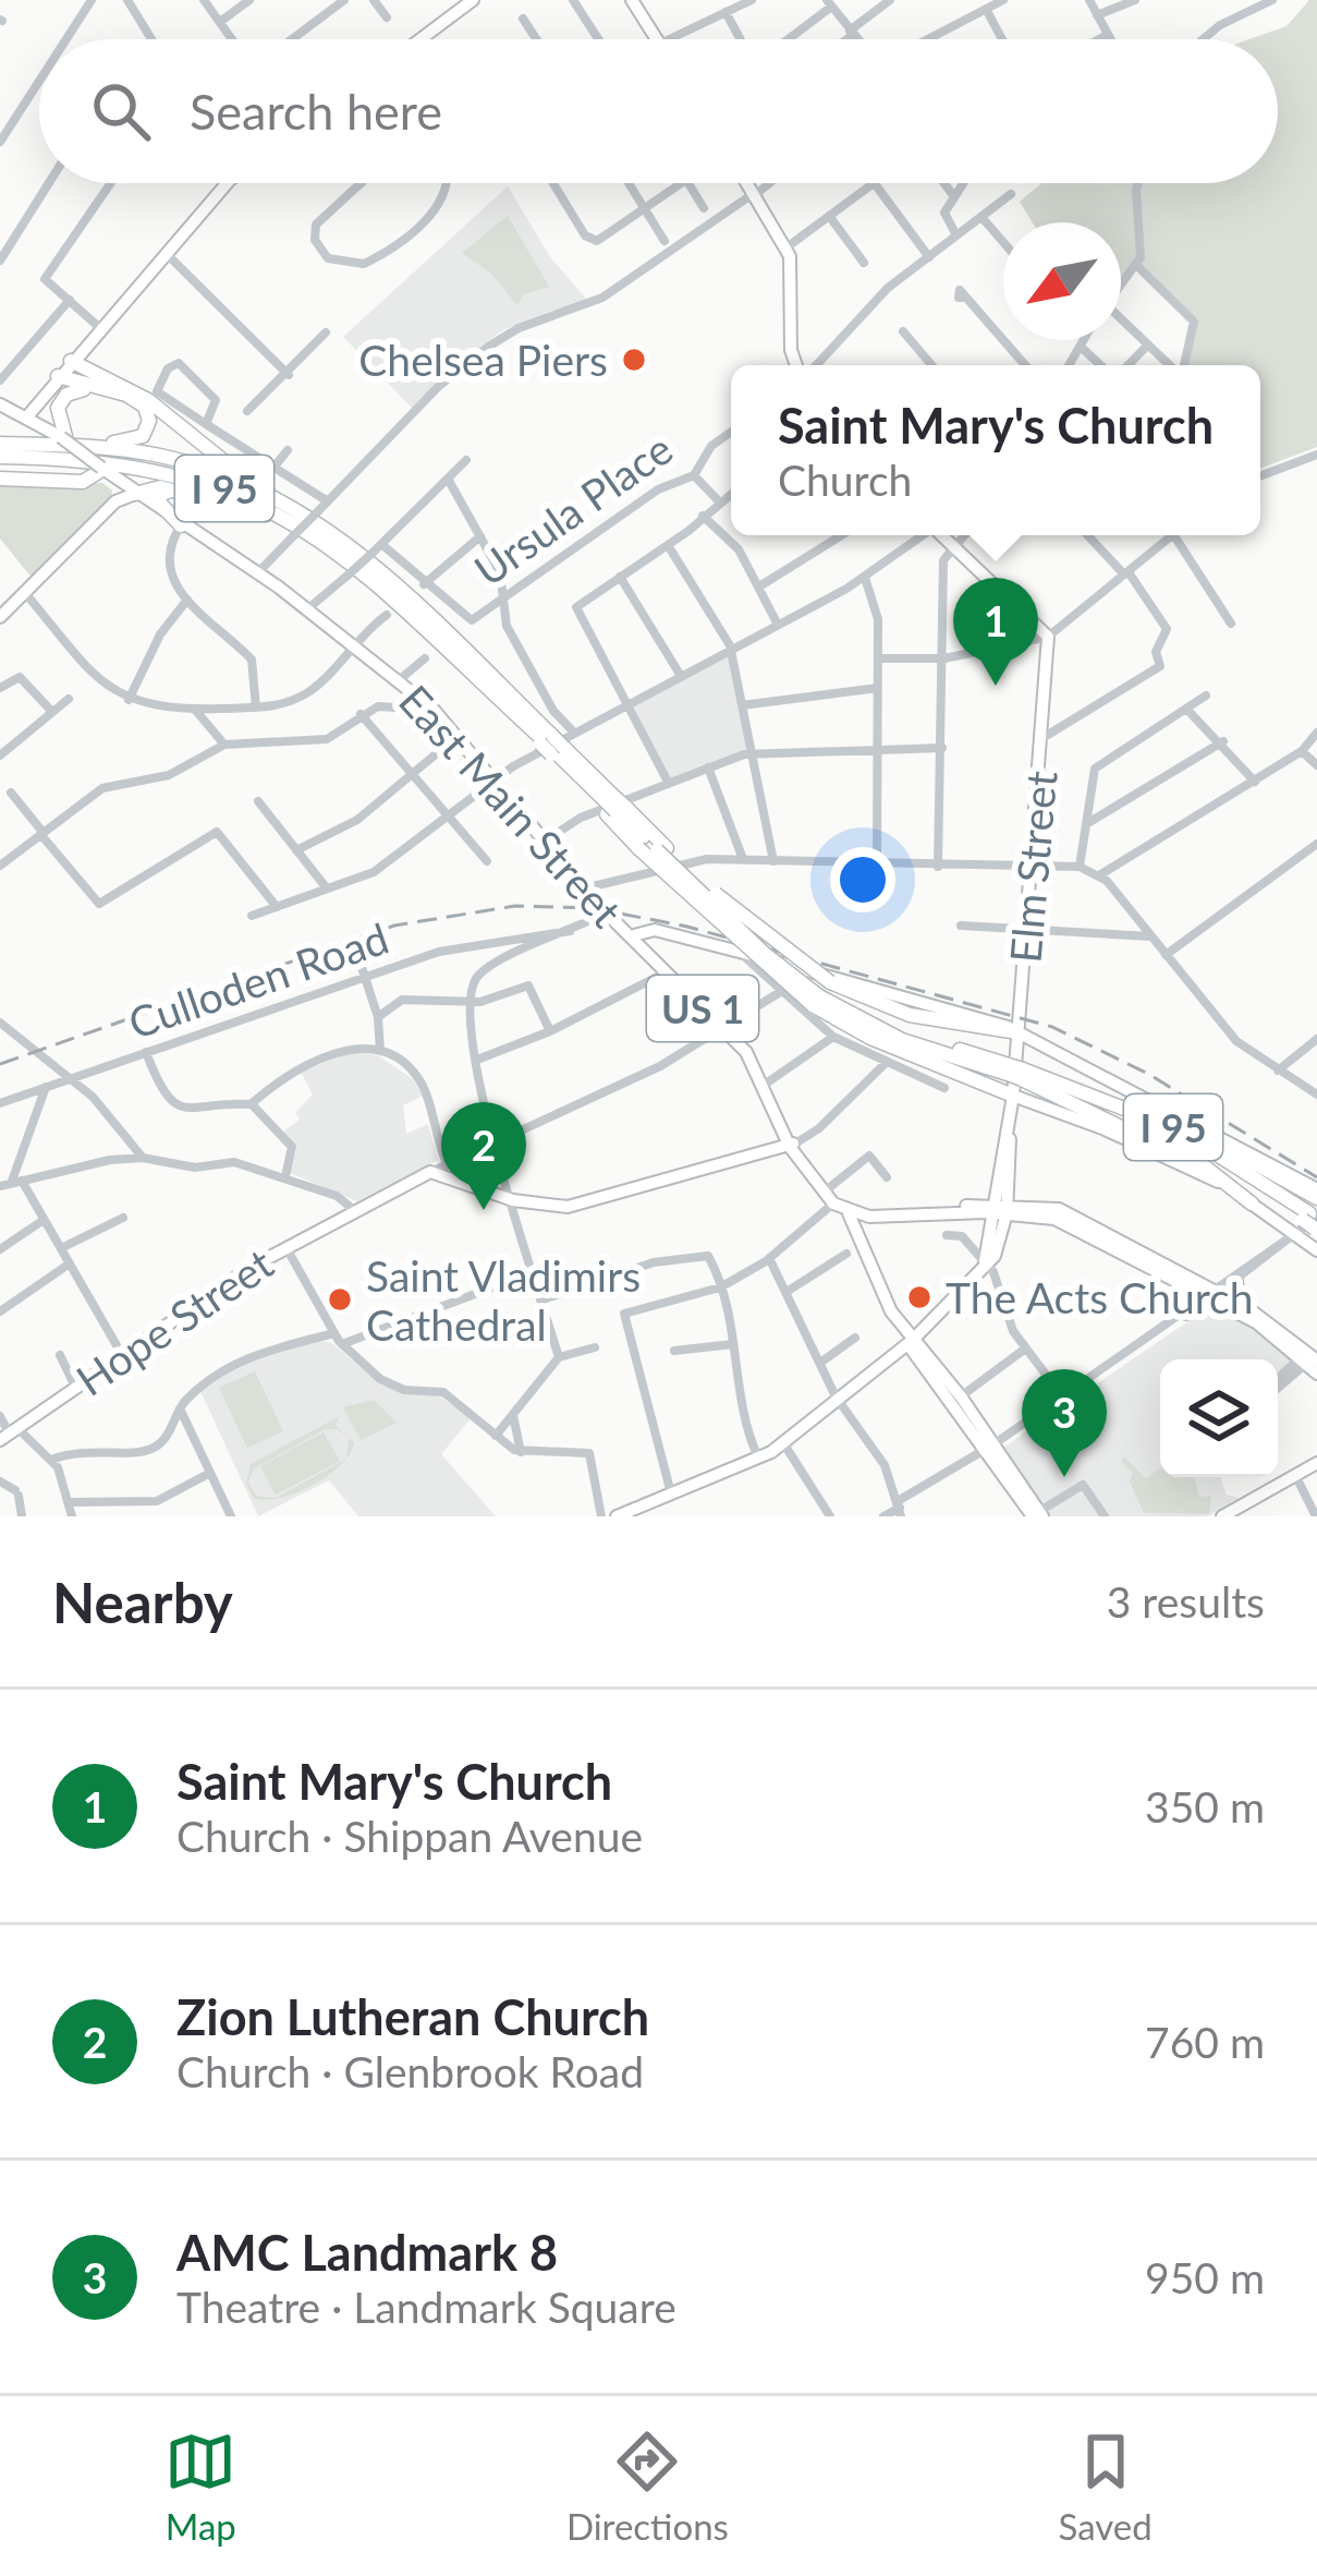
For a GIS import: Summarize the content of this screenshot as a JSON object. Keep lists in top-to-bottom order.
{
  "streets": {
    "highway": ["I 95"],
    "main road": [
      "East Main Street",
      "Elm Street",
      "US 1",
      "Hope Street"
    ],
    "street": ["Ursula Place", "Culloden Road"]
  },
  "crossings": [
    ["East Main Street", "Elm Street"],
    ["East Main Street", "Culloden Road"]
  ],
  "places": ["Chelsea Piers", "The Acts Church", "Saint Vladimirs Cathedral"],
  "north": "bottom left",
  "page": {
    "search": "Search here",
    "popup": ["Saint Mary's Church", "Church"],
    "pins": ["1", "2", "3"],
    "heading": ["Nearby", "3 results"],
    "list": [
      {
        "mark": "1",
        "name": "Saint Mary's Church",
        "note": "Church · Shippan Avenue",
        "value": "350 m"
      },
      {
        "mark": "2",
        "name": "Zion Lutheran Church",
        "note": "Church · Glenbrook Road",
        "value": "760 m"
      },
      {
        "mark": "3",
        "name": "AMC Landmark 8",
        "note": "Theatre · Landmark Square",
        "value": "950 m"
      }
    ],
    "nav": ["Map", "Directions", "Saved"]
  }
}
